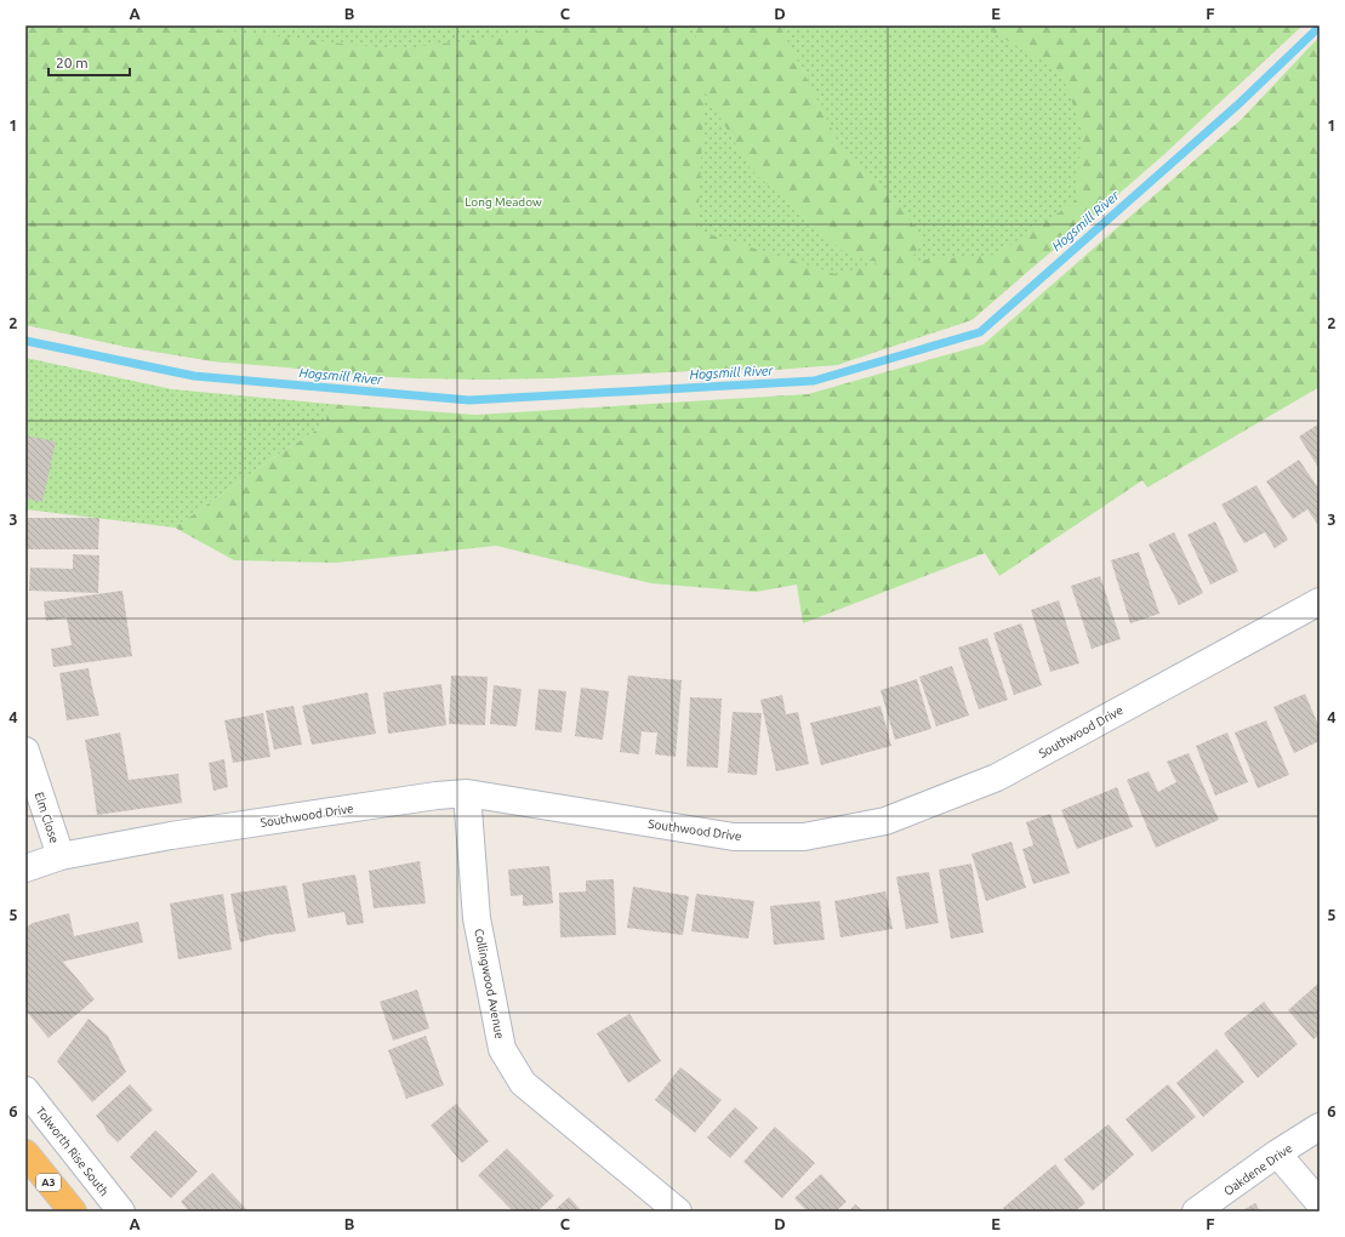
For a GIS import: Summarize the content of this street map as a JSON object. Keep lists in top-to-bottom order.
{
  "streets": {
    "highway": ["A3"],
    "street": [
      "Southwood Drive",
      "Elm Close",
      "Collingwood Avenue",
      "Tolworth Rise South",
      "Oakdene Drive"
    ]
  },
  "crossings": [
    ["Southwood Drive", "Elm Close"],
    ["Southwood Drive", "Collingwood Avenue"]
  ],
  "water": ["Hogsmill River"],
  "parks": ["Long Meadow"],
  "scale_bar": "20 m",
  "grid": {
    "columns": [
      "A",
      "B",
      "C",
      "D",
      "E",
      "F"
    ],
    "rows": [
      "1",
      "2",
      "3",
      "4",
      "5",
      "6"
    ]
  }
}
